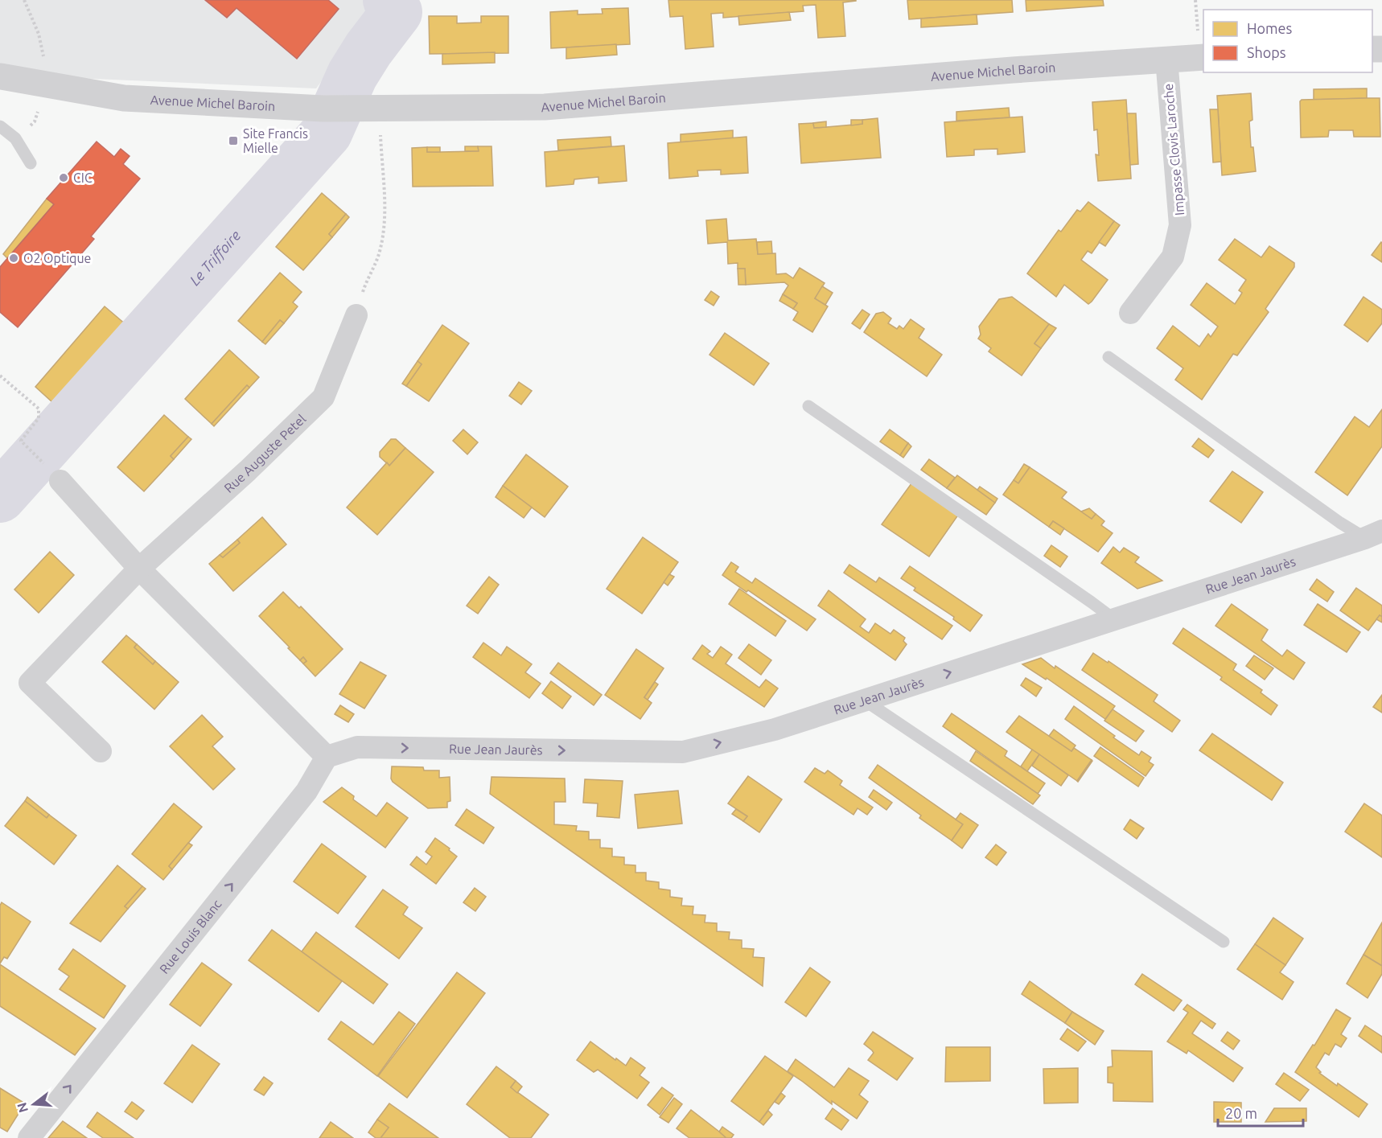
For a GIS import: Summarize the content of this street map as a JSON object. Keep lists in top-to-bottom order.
{
  "streets": {
    "street": [
      "Avenue Michel Baroin",
      "Impasse Clovis Laroche",
      "Rue Auguste Petel",
      "Rue Jean Jaurès",
      "Rue Louis Blanc"
    ]
  },
  "crossings": [
    ["Avenue Michel Baroin", "Impasse Clovis Laroche"],
    ["Rue Jean Jaurès", "Rue Louis Blanc"]
  ],
  "one_way": ["Rue Jean Jaurès", "Rue Louis Blanc"],
  "water": ["Le Triffoire"],
  "places": {
    "transit": ["Site Francis Mielle"],
    "other": ["CIC", "O2 Optique"]
  },
  "legend": ["Homes", "Shops"],
  "scale_bar": "20 m",
  "north": "left"
}
